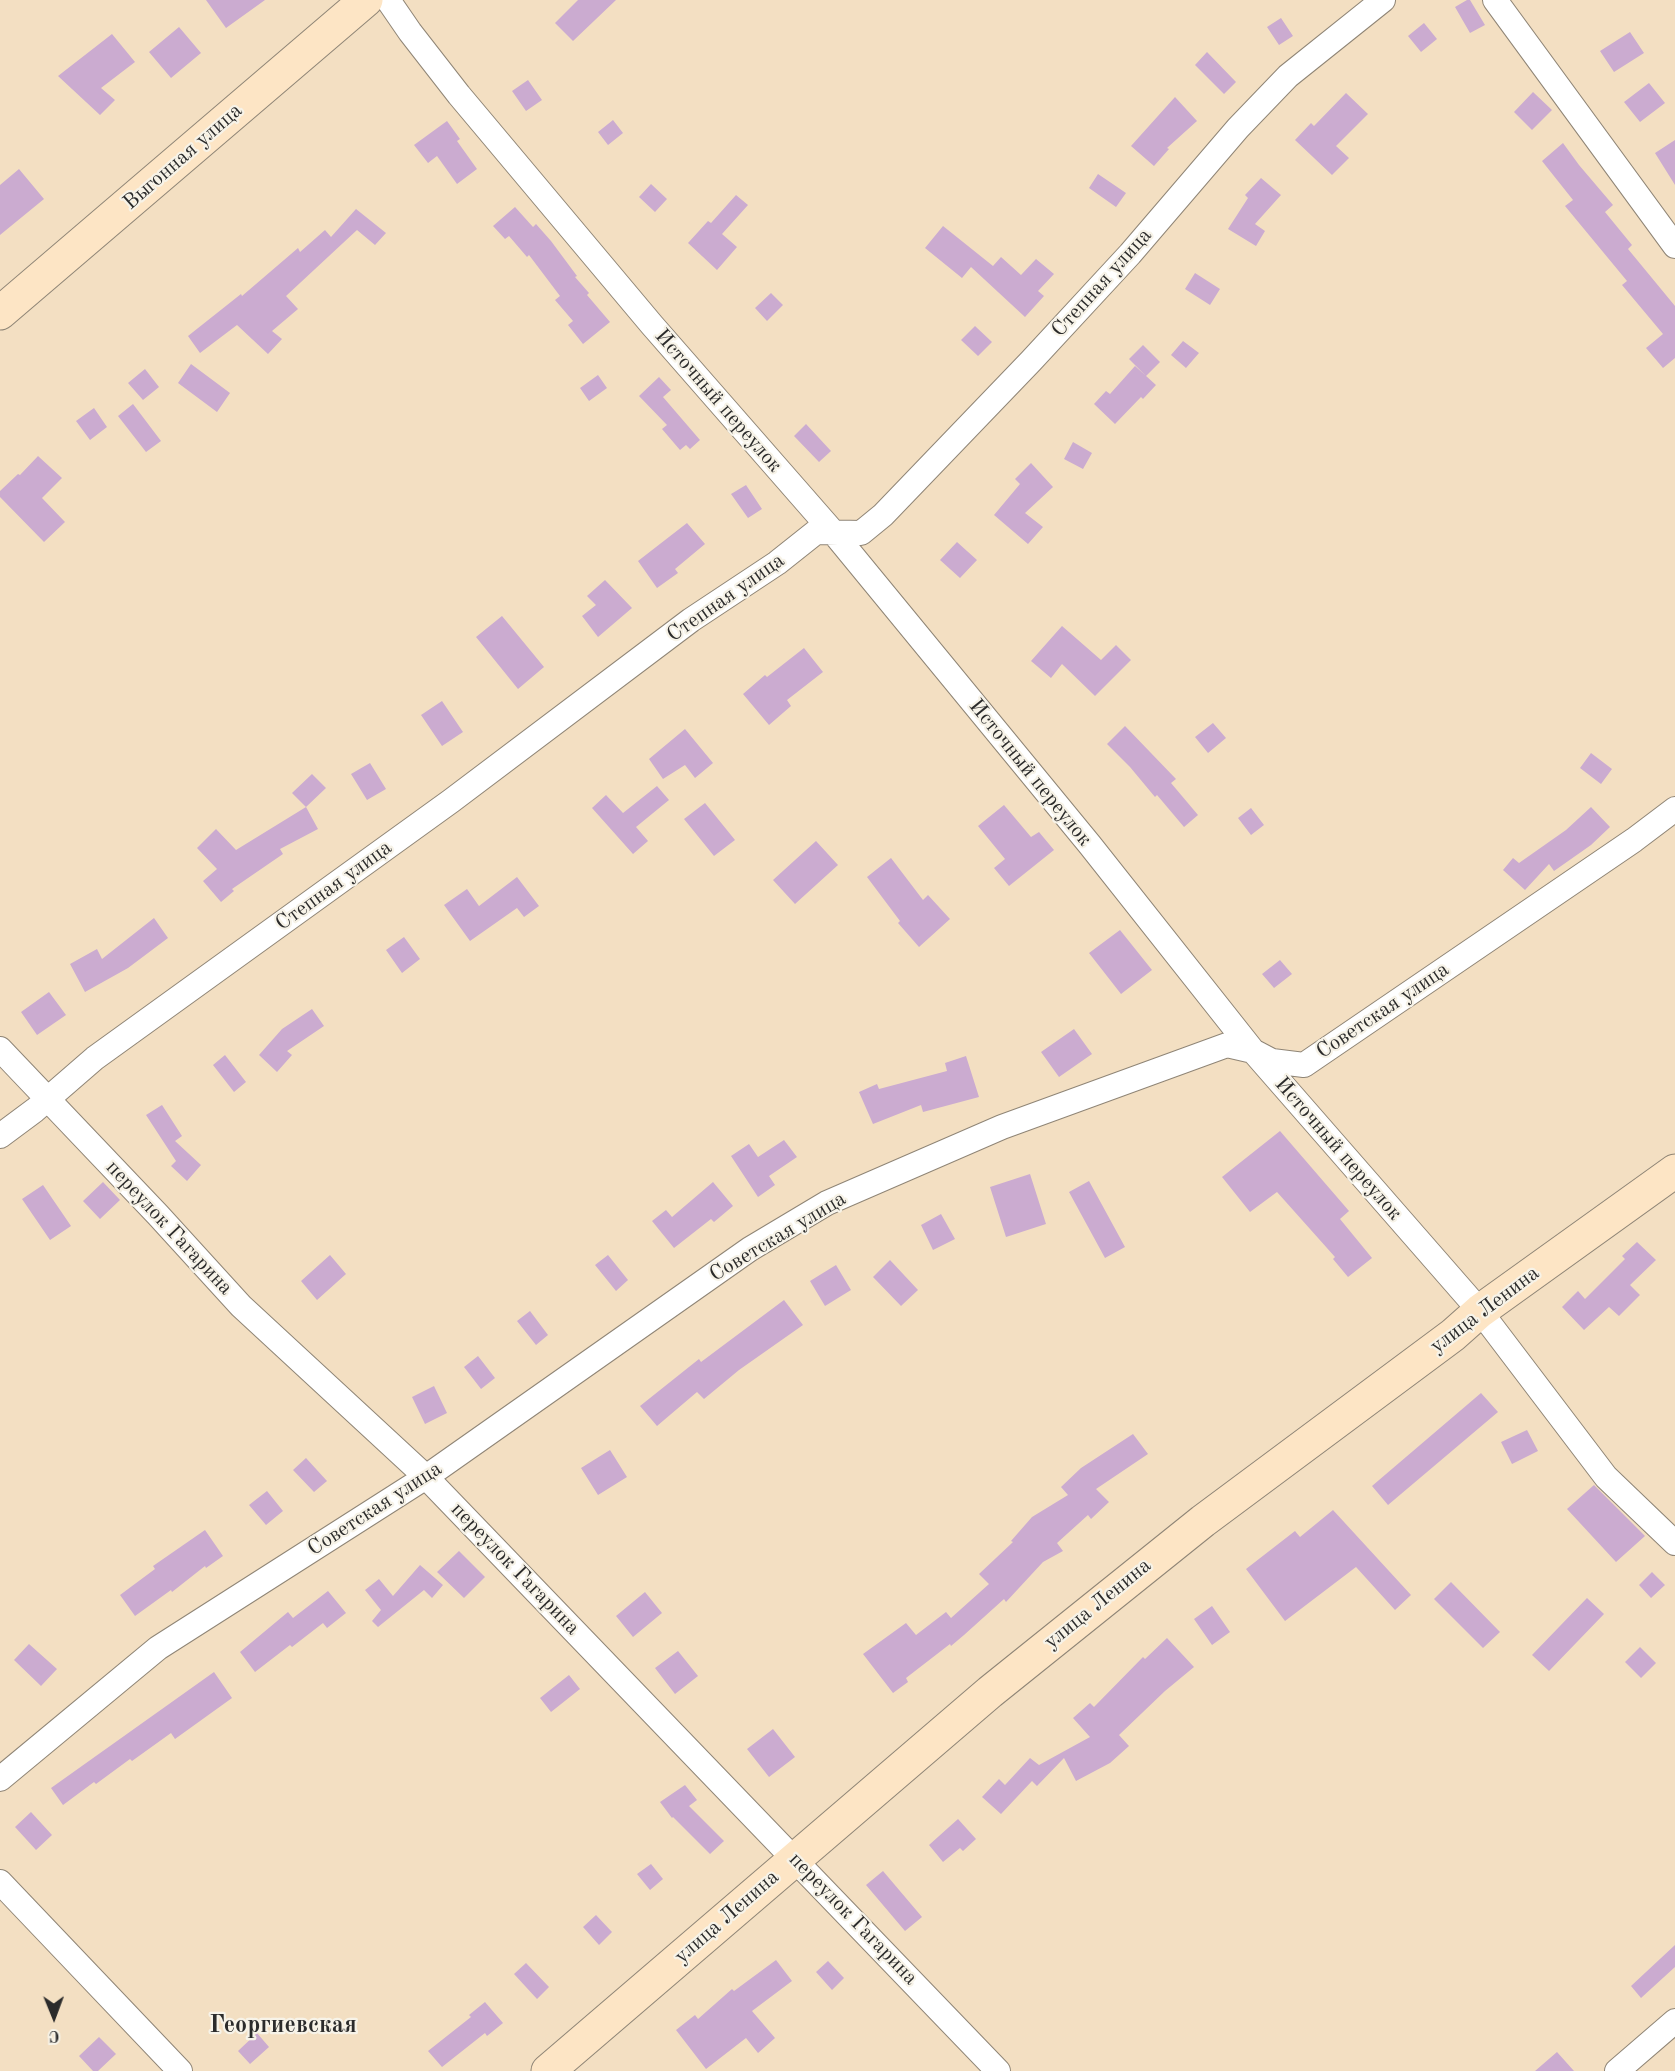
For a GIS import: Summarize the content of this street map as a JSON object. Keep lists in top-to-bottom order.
{
  "streets": {
    "street": [
      "Выгонная улица",
      "Степная улица",
      "Источный переулок",
      "Советская улица",
      "переулок Гагарина",
      "улица Ленина"
    ]
  },
  "crossings": [
    ["Степная улица", "Источный переулок"],
    ["Степная улица", "переулок Гагарина"],
    ["Источный переулок", "Советская улица"],
    ["Источный переулок", "улица Ленина"],
    ["Советская улица", "переулок Гагарина"],
    ["переулок Гагарина", "улица Ленина"]
  ],
  "districts": ["Георгиевская"],
  "north": "bottom"
}
